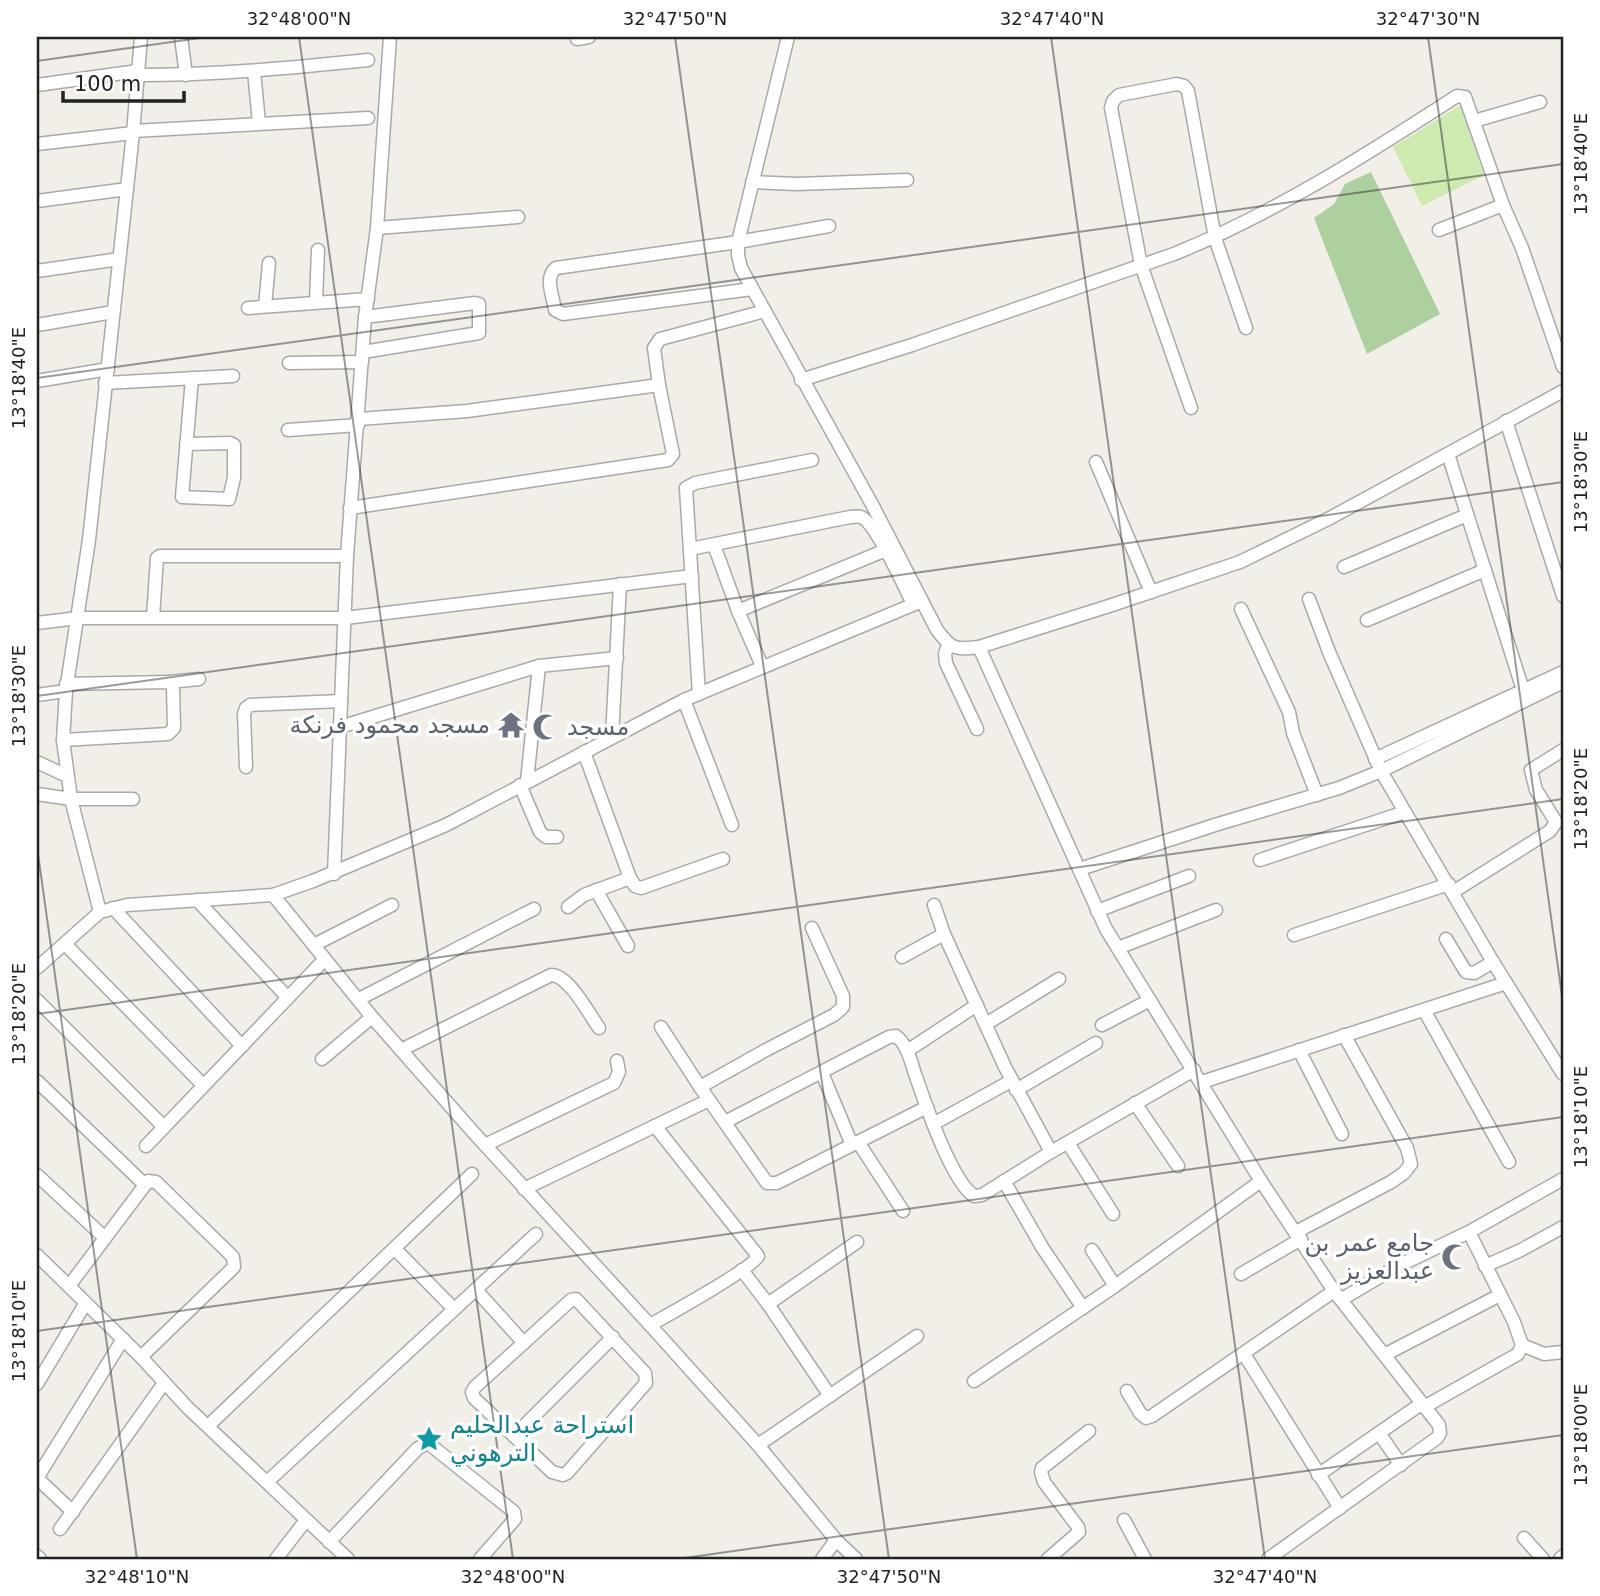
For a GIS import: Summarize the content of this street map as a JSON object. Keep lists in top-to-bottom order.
{
  "places": {
    "temple": ["مسجد محمود فرنكة"],
    "mosque": ["مسجد", "جامع عمر بن عبدالعزيز"],
    "place": ["استراحة عبدالحليم الترهوني"]
  },
  "scale_bar": "100 m",
  "coordinates": [
    "32°48'00\"N",
    "32°47'50\"N",
    "32°47'40\"N",
    "32°47'30\"N",
    "13°18'40\"E",
    "13°18'30\"E",
    "13°18'20\"E",
    "13°18'10\"E",
    "13°18'00\"E",
    "32°48'10\"N"
  ]
}
